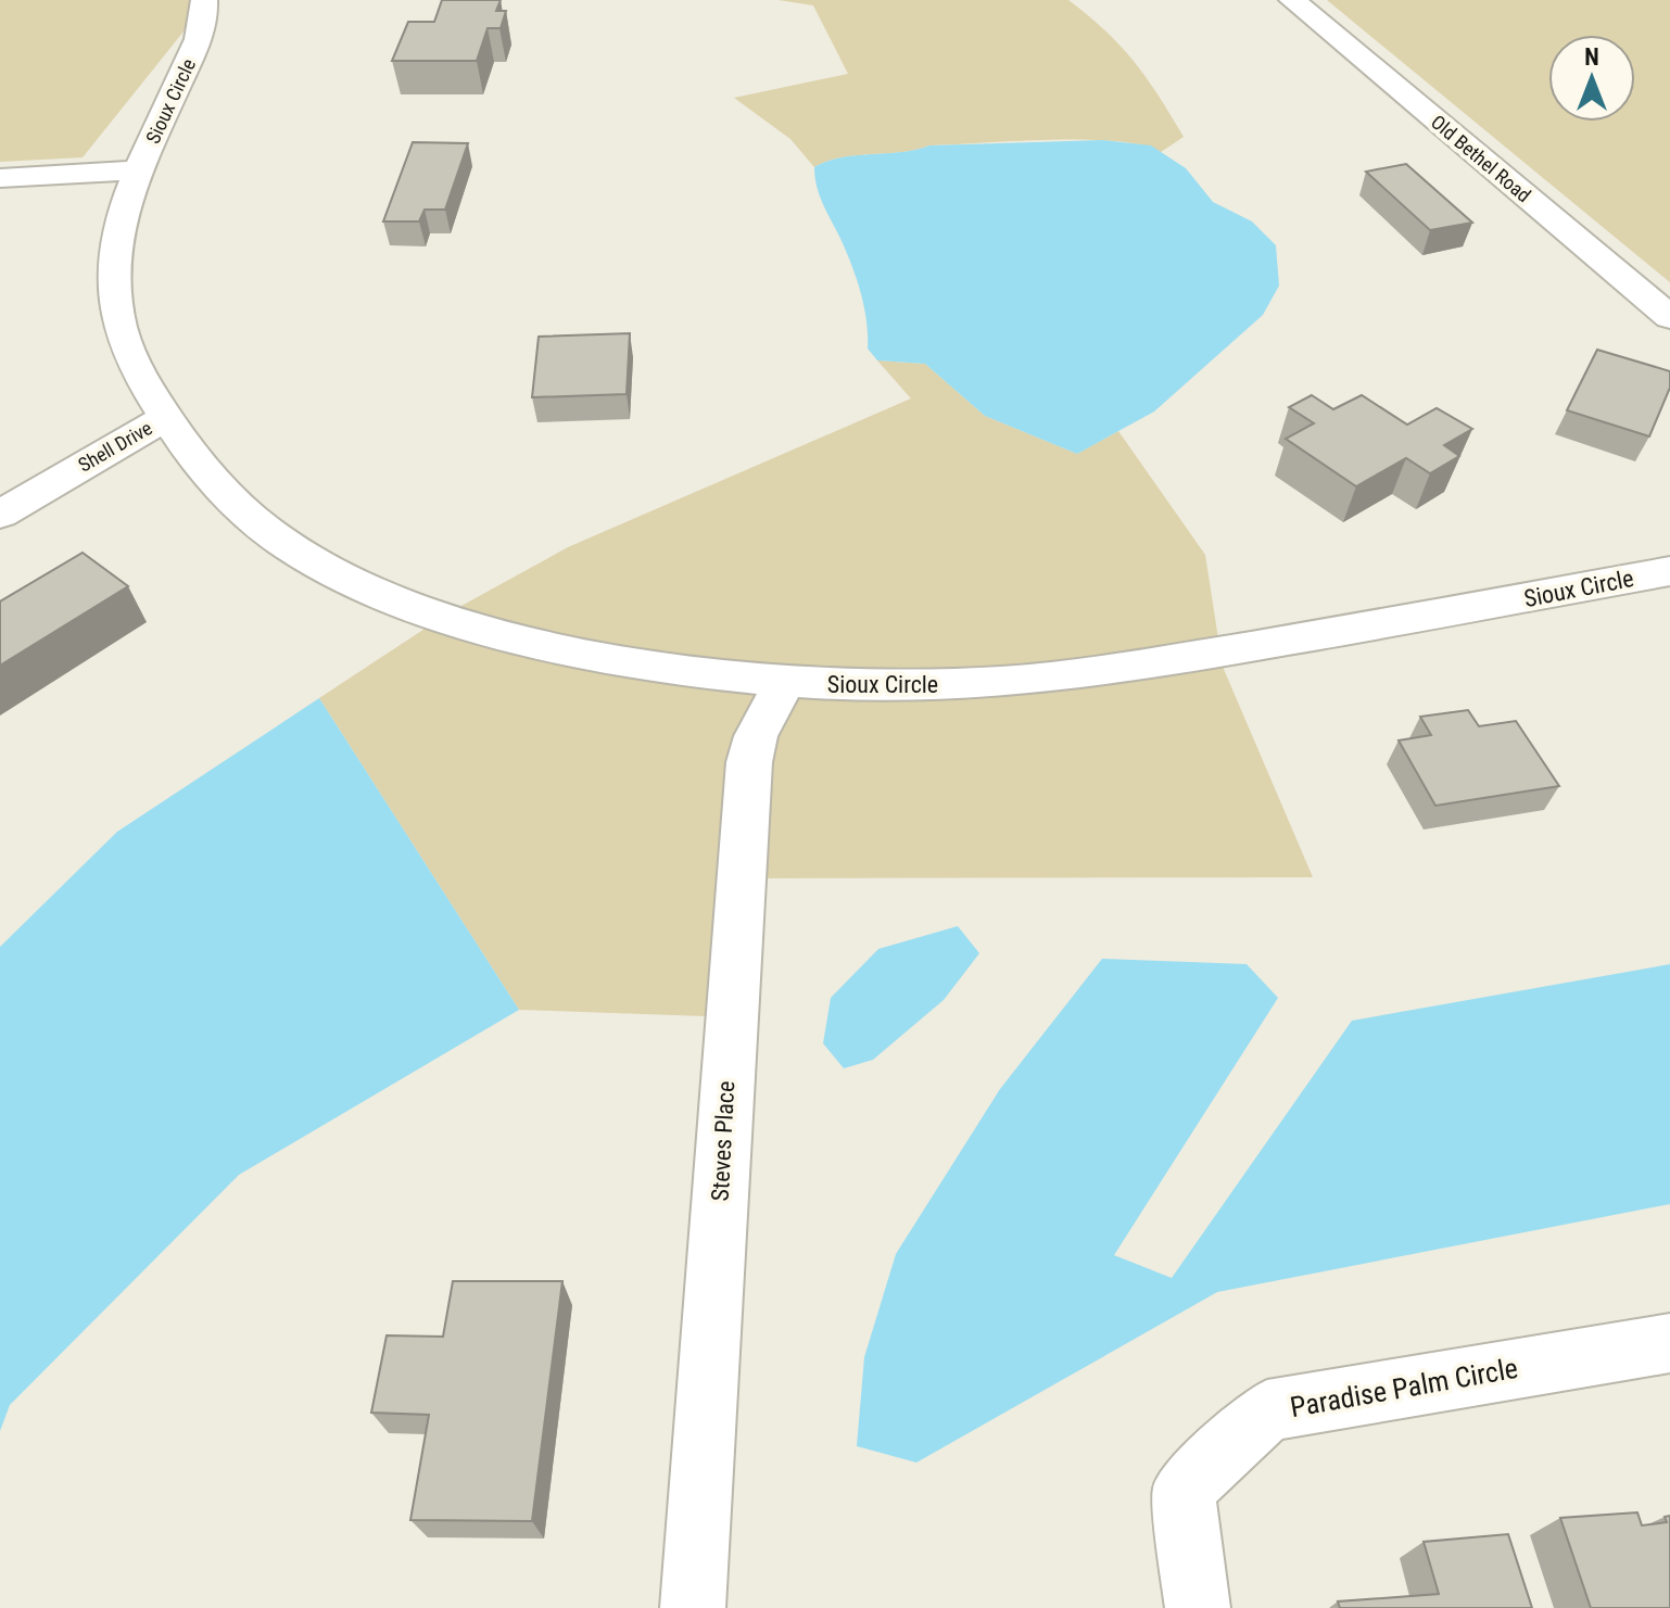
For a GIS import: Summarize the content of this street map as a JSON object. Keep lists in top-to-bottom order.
{
  "streets": {
    "street": [
      "Sioux Circle",
      "Old Bethel Road",
      "Shell Drive",
      "Steves Place",
      "Paradise Palm Circle"
    ]
  },
  "crossings": [
    ["Sioux Circle", "Shell Drive"],
    ["Sioux Circle", "Steves Place"]
  ],
  "north": "top"
}
